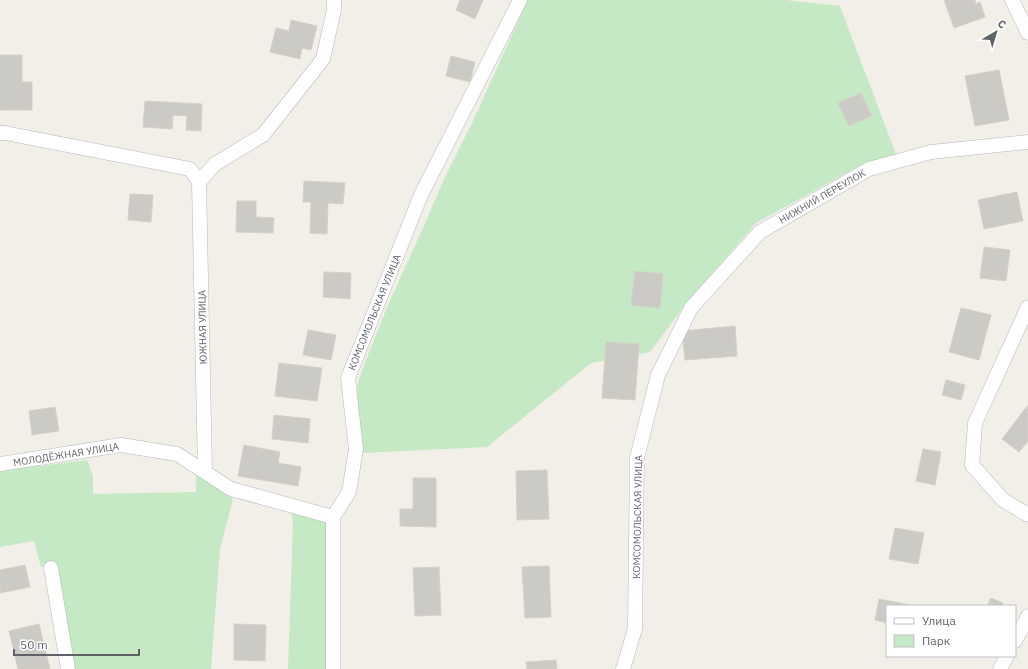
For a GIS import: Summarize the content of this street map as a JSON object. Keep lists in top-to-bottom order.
{
  "streets": {
    "street": [
      "НИЖНИЙ ПЕРЕУЛОК",
      "КОМСОМОЛЬСКАЯ УЛИЦА",
      "ЮЖНАЯ УЛИЦА",
      "МОЛОДЁЖНАЯ УЛИЦА"
    ]
  },
  "crossings": [
    ["НИЖНИЙ ПЕРЕУЛОК", "КОМСОМОЛЬСКАЯ УЛИЦА"],
    ["КОМСОМОЛЬСКАЯ УЛИЦА", "МОЛОДЁЖНАЯ УЛИЦА"],
    ["ЮЖНАЯ УЛИЦА", "МОЛОДЁЖНАЯ УЛИЦА"]
  ],
  "legend": ["Улица", "Парк"],
  "scale_bar": "50 m",
  "north": "top right"
}
